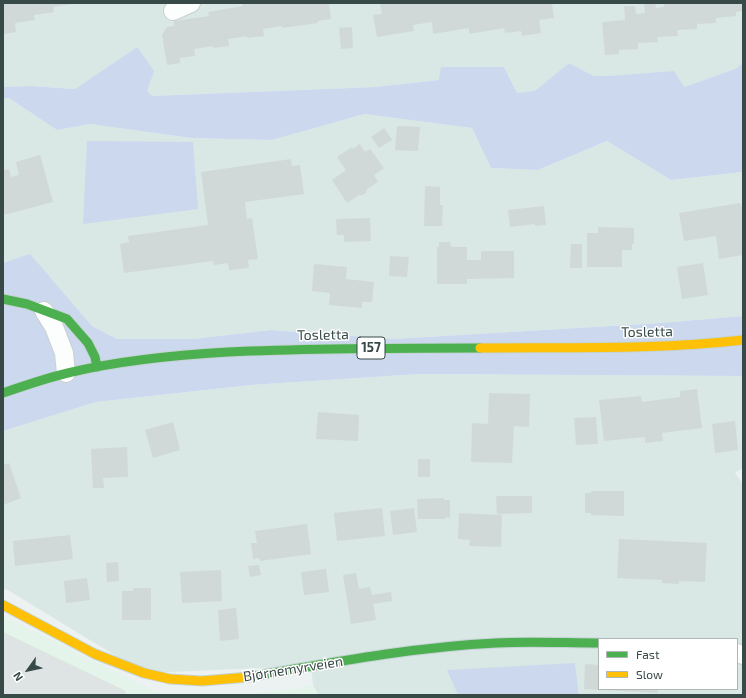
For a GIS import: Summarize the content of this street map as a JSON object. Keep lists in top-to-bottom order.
{
  "streets": {
    "main road": ["Tosletta", "157", "Bjørnemyrveien"]
  },
  "legend": ["Fast", "Slow"],
  "north": "bottom left"
}
